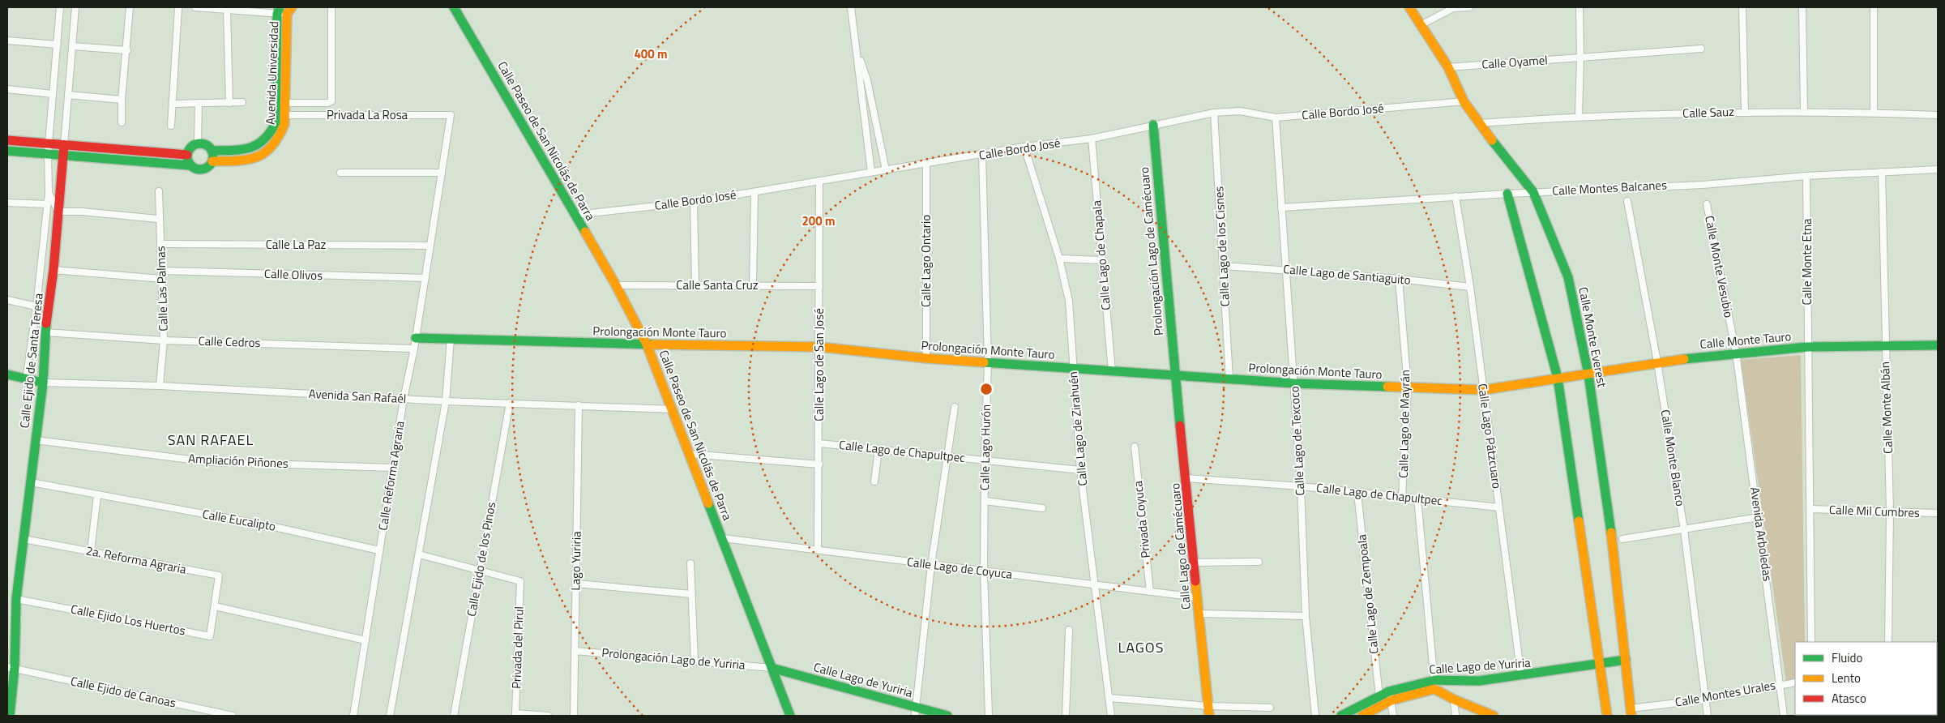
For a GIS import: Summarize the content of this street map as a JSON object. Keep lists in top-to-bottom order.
{
  "streets": {
    "street": [
      "Calle Oyamel",
      "Avenida Universidad",
      "Calle Bordo José",
      "Calle Sauz",
      "Privada La Rosa",
      "Calle Paseo de San Nicolás de Parra",
      "Calle Montes Balcanes",
      "Calle La Paz",
      "Calle Lago de los Cisnes",
      "Prolongación Lago de Camécuaro",
      "Calle Lago de Chapala",
      "Calle Lago Ontario",
      "Calle Monte Etna",
      "Calle Monte Vesubio",
      "Calle Olivos",
      "Calle Lago de Santiaguito",
      "Calle Santa Cruz",
      "Calle Las Palmas",
      "Prolongación Monte Tauro",
      "Calle Monte Everest",
      "Calle Monte Tauro",
      "Calle Cedros",
      "Calle Ejido de Santa Teresa",
      "Calle Lago de San José",
      "Avenida San Rafaél",
      "Calle Monte Albán",
      "Calle Lago de Mayrán",
      "Calle Lago de Zirahuén",
      "Calle Lago Pátzcuaro",
      "Calle Lago de Texcoco",
      "Calle Lago Hurón",
      "Calle Lago de Chapultpec",
      "Calle Monte Blanco",
      "Ampliación Piñones",
      "Calle Reforma Agraria",
      "Calle Mil Cumbres",
      "Privada Coyuca",
      "Calle Eucalipto",
      "Avenida Arboledas",
      "Calle Lago de Camécuaro",
      "Calle Ejido de los Pinos",
      "2a. Reforma Agraria",
      "Lago Yuriria",
      "Calle Lago de Coyuca",
      "Calle Lago de Zempoala",
      "Calle Ejido Los Huertos",
      "Privada del Pirul",
      "Prolongación Lago de Yuriria",
      "Calle Lago de Yuriria",
      "Calle Ejido de Canoas",
      "Calle Montes Urales"
    ]
  },
  "crossings": [
    ["Calle Oyamel", "Calle Monte Everest"],
    ["Avenida Universidad", "Privada La Rosa"],
    ["Calle Bordo José", "Calle Paseo de San Nicolás de Parra"],
    ["Calle Bordo José", "Calle Lago de los Cisnes"],
    ["Calle Bordo José", "Prolongación Lago de Camécuaro"],
    ["Calle Bordo José", "Calle Lago de Chapala"],
    ["Calle Bordo José", "Calle Lago Ontario"],
    ["Calle Bordo José", "Calle Monte Everest"],
    ["Calle Bordo José", "Calle Lago de San José"],
    ["Calle Bordo José", "Calle Lago de Zirahuén"],
    ["Calle Bordo José", "Calle Lago de Texcoco"],
    ["Calle Bordo José", "Calle Lago Hurón"],
    ["Calle Sauz", "Calle Monte Everest"],
    ["Privada La Rosa", "Calle Reforma Agraria"],
    ["Calle Paseo de San Nicolás de Parra", "Calle Santa Cruz"],
    ["Calle Paseo de San Nicolás de Parra", "Prolongación Monte Tauro"],
    ["Calle Paseo de San Nicolás de Parra", "Avenida San Rafaél"],
    ["Calle Paseo de San Nicolás de Parra", "Calle Lago de Coyuca"],
    ["Calle Paseo de San Nicolás de Parra", "Prolongación Lago de Yuriria"],
    ["Calle Paseo de San Nicolás de Parra", "Calle Lago de Yuriria"],
    ["Calle Montes Balcanes", "Calle Monte Etna"],
    ["Calle Montes Balcanes", "Calle Monte Everest"],
    ["Calle Montes Balcanes", "Calle Monte Albán"],
    ["Calle Montes Balcanes", "Calle Lago Pátzcuaro"],
    ["Calle Montes Balcanes", "Calle Lago de Texcoco"],
    ["Calle La Paz", "Calle Las Palmas"],
    ["Calle La Paz", "Calle Reforma Agraria"],
    ["Calle Lago de los Cisnes", "Calle Lago de Santiaguito"],
    ["Calle Lago de los Cisnes", "Prolongación Monte Tauro"],
    ["Prolongación Lago de Camécuaro", "Prolongación Monte Tauro"],
    ["Prolongación Lago de Camécuaro", "Calle Lago de Camécuaro"],
    ["Calle Lago de Chapala", "Prolongación Monte Tauro"],
    ["Calle Lago Ontario", "Prolongación Monte Tauro"],
    ["Calle Monte Etna", "Calle Monte Tauro"],
    ["Calle Monte Vesubio", "Calle Monte Tauro"],
    ["Calle Monte Vesubio", "Avenida Arboledas"],
    ["Calle Olivos", "Calle Las Palmas"],
    ["Calle Olivos", "Calle Reforma Agraria"],
    ["Calle Lago de Santiaguito", "Calle Lago de Mayrán"],
    ["Calle Lago de Santiaguito", "Calle Lago Pátzcuaro"],
    ["Calle Lago de Santiaguito", "Calle Lago de Texcoco"],
    ["Calle Santa Cruz", "Calle Lago de San José"],
    ["Calle Las Palmas", "Calle Cedros"],
    ["Calle Las Palmas", "Avenida San Rafaél"],
    ["Prolongación Monte Tauro", "Calle Monte Tauro"],
    ["Prolongación Monte Tauro", "Calle Lago de San José"],
    ["Prolongación Monte Tauro", "Calle Lago de Mayrán"],
    ["Prolongación Monte Tauro", "Calle Lago de Zirahuén"],
    ["Prolongación Monte Tauro", "Calle Lago Pátzcuaro"],
    ["Prolongación Monte Tauro", "Calle Lago de Texcoco"],
    ["Prolongación Monte Tauro", "Calle Lago Hurón"],
    ["Prolongación Monte Tauro", "Calle Reforma Agraria"],
    ["Prolongación Monte Tauro", "Calle Lago de Camécuaro"],
    ["Calle Monte Everest", "Calle Monte Tauro"],
    ["Calle Monte Everest", "Calle Lago de Yuriria"],
    ["Calle Monte Everest", "Calle Montes Urales"],
    ["Calle Monte Tauro", "Calle Monte Albán"],
    ["Calle Monte Tauro", "Calle Monte Blanco"],
    ["Calle Monte Tauro", "Avenida Arboledas"],
    ["Calle Cedros", "Calle Ejido de Santa Teresa"],
    ["Calle Cedros", "Calle Reforma Agraria"],
    ["Calle Ejido de Santa Teresa", "Avenida San Rafaél"],
    ["Calle Ejido de Santa Teresa", "Ampliación Piñones"],
    ["Calle Ejido de Santa Teresa", "Calle Eucalipto"],
    ["Calle Ejido de Santa Teresa", "2a. Reforma Agraria"],
    ["Calle Ejido de Santa Teresa", "Calle Ejido Los Huertos"],
    ["Calle Ejido de Santa Teresa", "Calle Ejido de Canoas"],
    ["Calle Lago de San José", "Calle Lago de Chapultpec"],
    ["Calle Lago de San José", "Calle Lago de Coyuca"],
    ["Avenida San Rafaél", "Calle Reforma Agraria"],
    ["Avenida San Rafaél", "Calle Ejido de los Pinos"],
    ["Avenida San Rafaél", "Lago Yuriria"],
    ["Calle Monte Albán", "Calle Mil Cumbres"],
    ["Calle Lago de Mayrán", "Calle Lago de Chapultpec"],
    ["Calle Lago de Zirahuén", "Calle Lago de Chapultpec"],
    ["Calle Lago de Zirahuén", "Calle Lago de Coyuca"],
    ["Calle Lago Pátzcuaro", "Calle Lago de Chapultpec"],
    ["Calle Lago Pátzcuaro", "Calle Lago de Yuriria"],
    ["Calle Lago de Texcoco", "Calle Lago de Chapultpec"],
    ["Calle Lago Hurón", "Calle Lago de Chapultpec"],
    ["Calle Lago Hurón", "Calle Lago de Coyuca"],
    ["Calle Lago de Chapultpec", "Calle Lago de Camécuaro"],
    ["Calle Lago de Chapultpec", "Calle Lago de Zempoala"],
    ["Calle Monte Blanco", "Calle Montes Urales"],
    ["Ampliación Piñones", "Calle Reforma Agraria"],
    ["Calle Reforma Agraria", "Calle Eucalipto"],
    ["Privada Coyuca", "Calle Lago de Coyuca"],
    ["Avenida Arboledas", "Calle Montes Urales"],
    ["Calle Lago de Camécuaro", "Calle Lago de Coyuca"],
    ["Calle Ejido de los Pinos", "Privada del Pirul"],
    ["2a. Reforma Agraria", "Calle Ejido Los Huertos"],
    ["Lago Yuriria", "Prolongación Lago de Yuriria"],
    ["Calle Lago de Zempoala", "Calle Lago de Yuriria"],
    ["Prolongación Lago de Yuriria", "Calle Lago de Yuriria"]
  ],
  "districts": ["SAN RAFAEL", "LAGOS"],
  "legend": ["Fluido", "Lento", "Atasco"],
  "rings": ["400 m", "200 m"]
}
